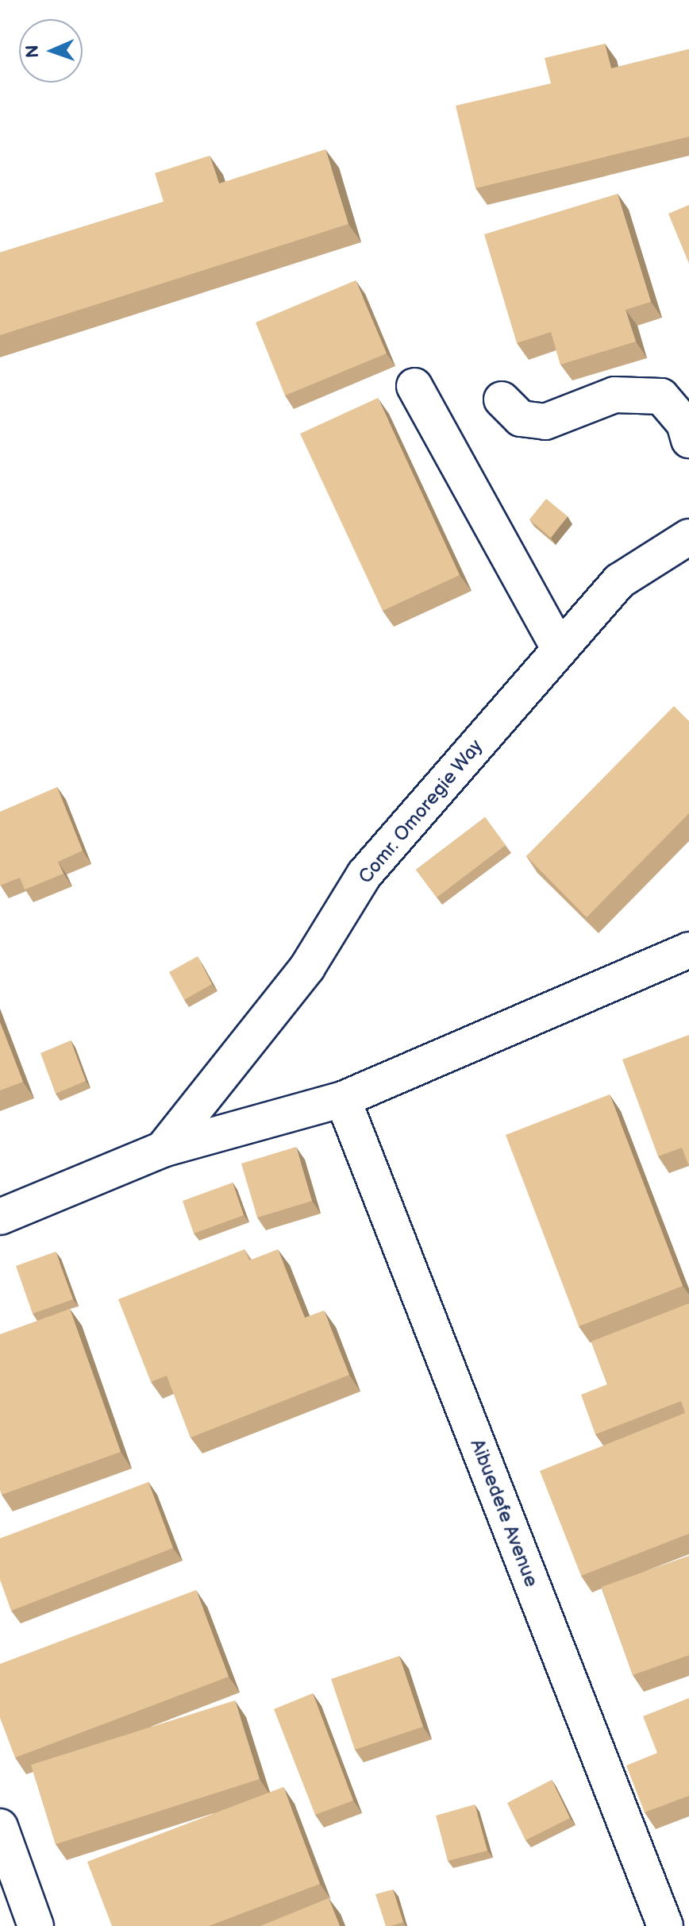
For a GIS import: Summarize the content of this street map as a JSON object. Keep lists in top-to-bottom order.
{
  "streets": {
    "street": ["Comr. Omoregie Way", "Aibuedefe Avenue"]
  },
  "north": "left"
}
